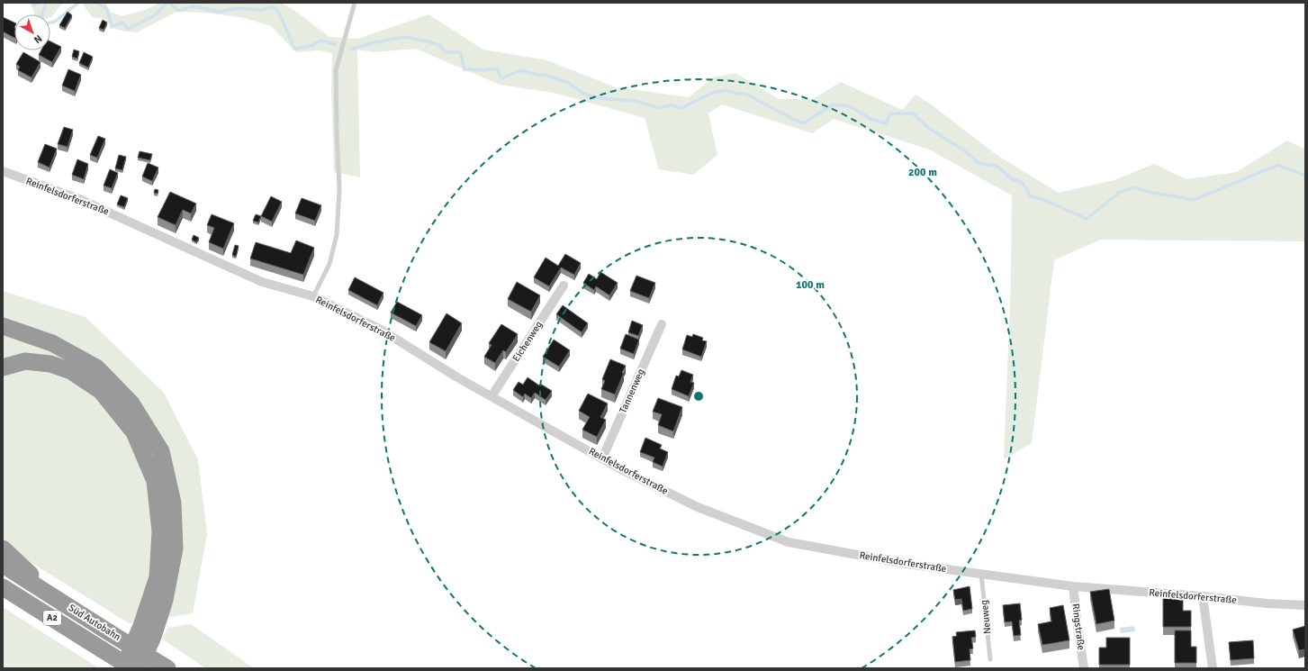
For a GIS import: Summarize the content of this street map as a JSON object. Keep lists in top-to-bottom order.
{
  "streets": {
    "highway": ["A2", "Süd Autobahn"],
    "street": [
      "Reinfelsdorferstraße",
      "Eichenweg",
      "Tannenweg",
      "Ringstraße"
    ],
    "lane": ["Neuweg"]
  },
  "crossings": [
    ["Reinfelsdorferstraße", "Eichenweg"],
    ["Reinfelsdorferstraße", "Tannenweg"],
    ["Reinfelsdorferstraße", "Neuweg"],
    ["Reinfelsdorferstraße", "Ringstraße"]
  ],
  "north": "bottom right",
  "rings": ["200 m", "100 m"]
}
